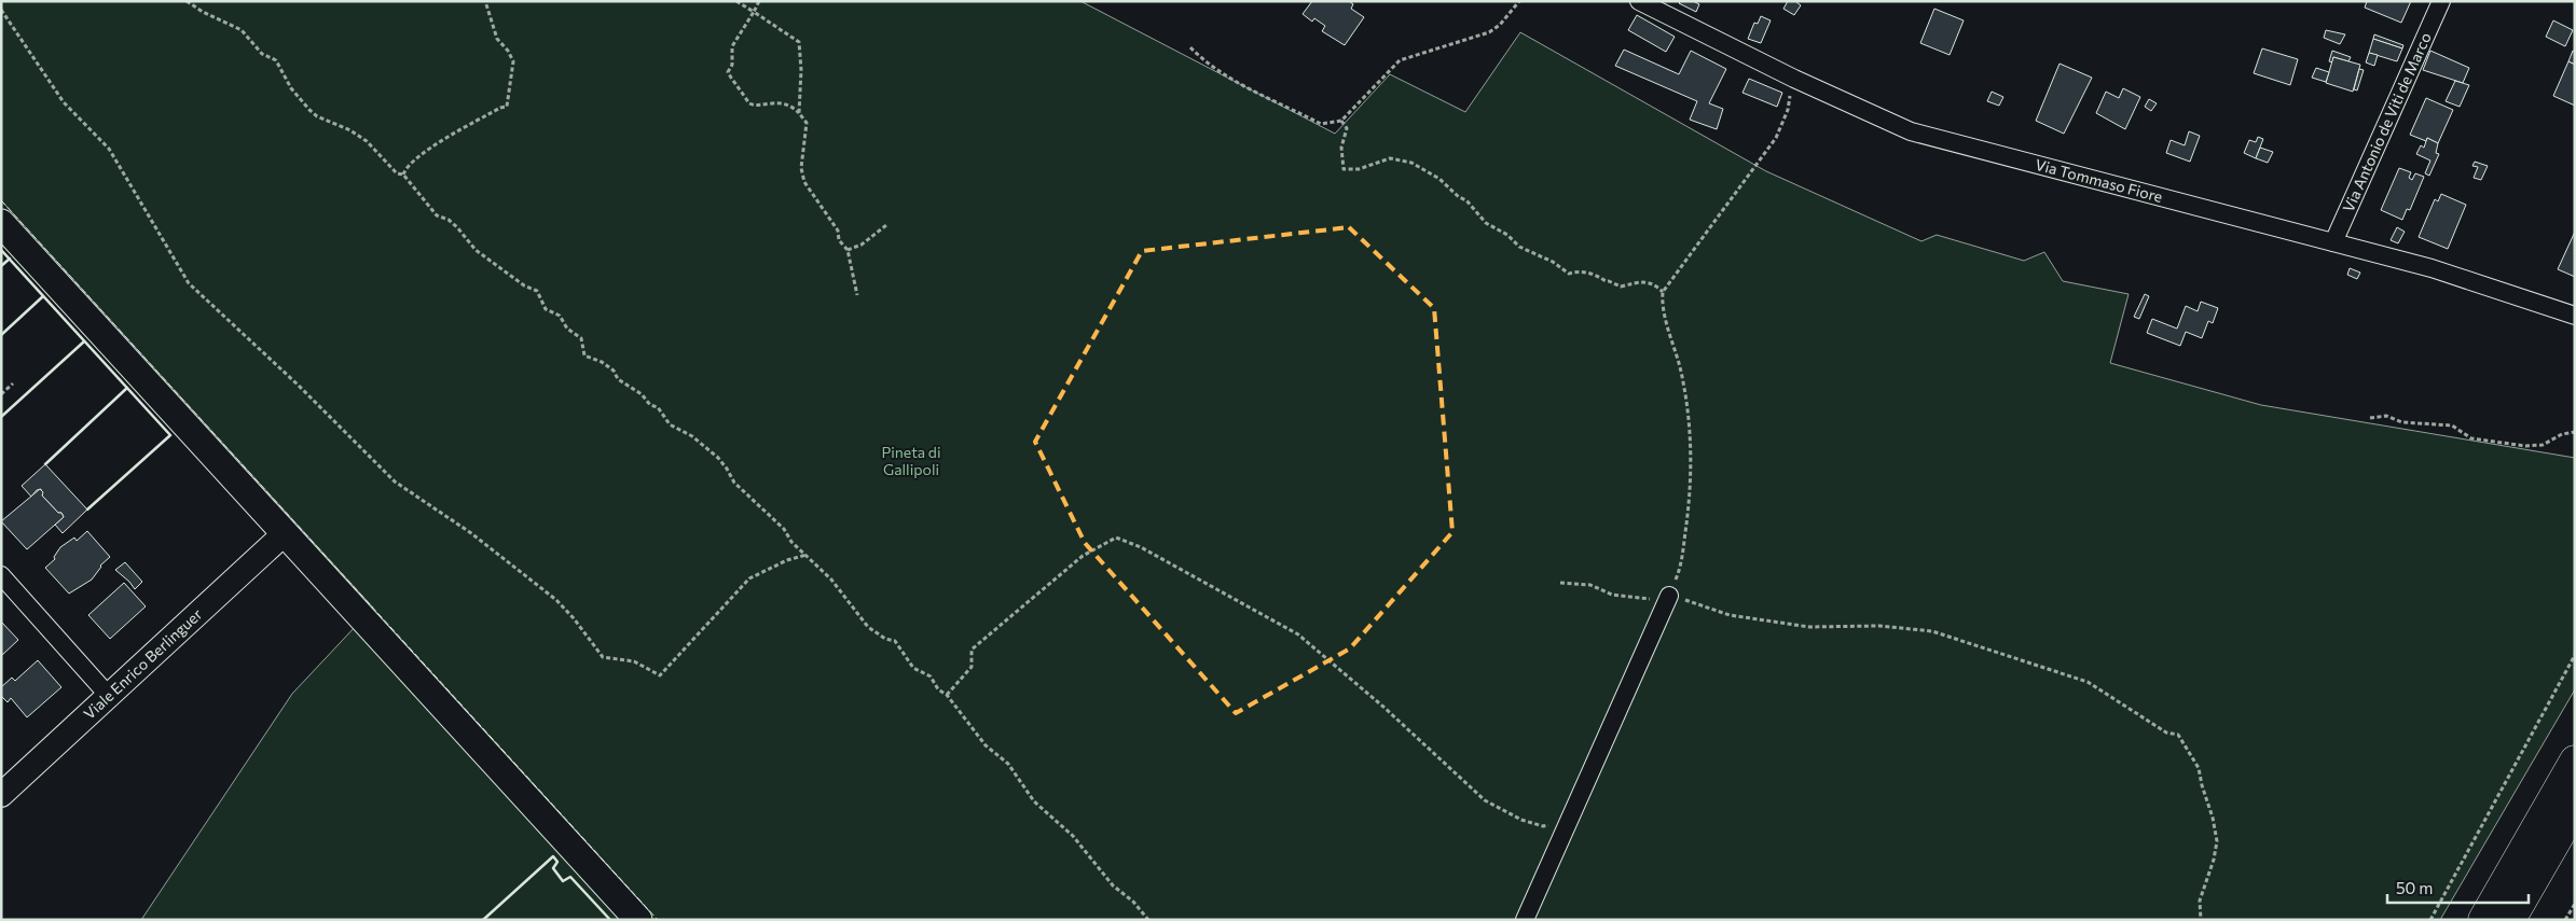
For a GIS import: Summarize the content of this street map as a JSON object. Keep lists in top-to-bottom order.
{
  "streets": {
    "street": ["Via Antonio de Viti de Marco", "Via Tommaso Fiore", "Viale Enrico Berlinguer"]
  },
  "crossings": [
    ["Via Antonio de Viti de Marco", "Via Tommaso Fiore"]
  ],
  "parks": ["Pineta di Gallipoli"],
  "scale_bar": "50 m"
}
